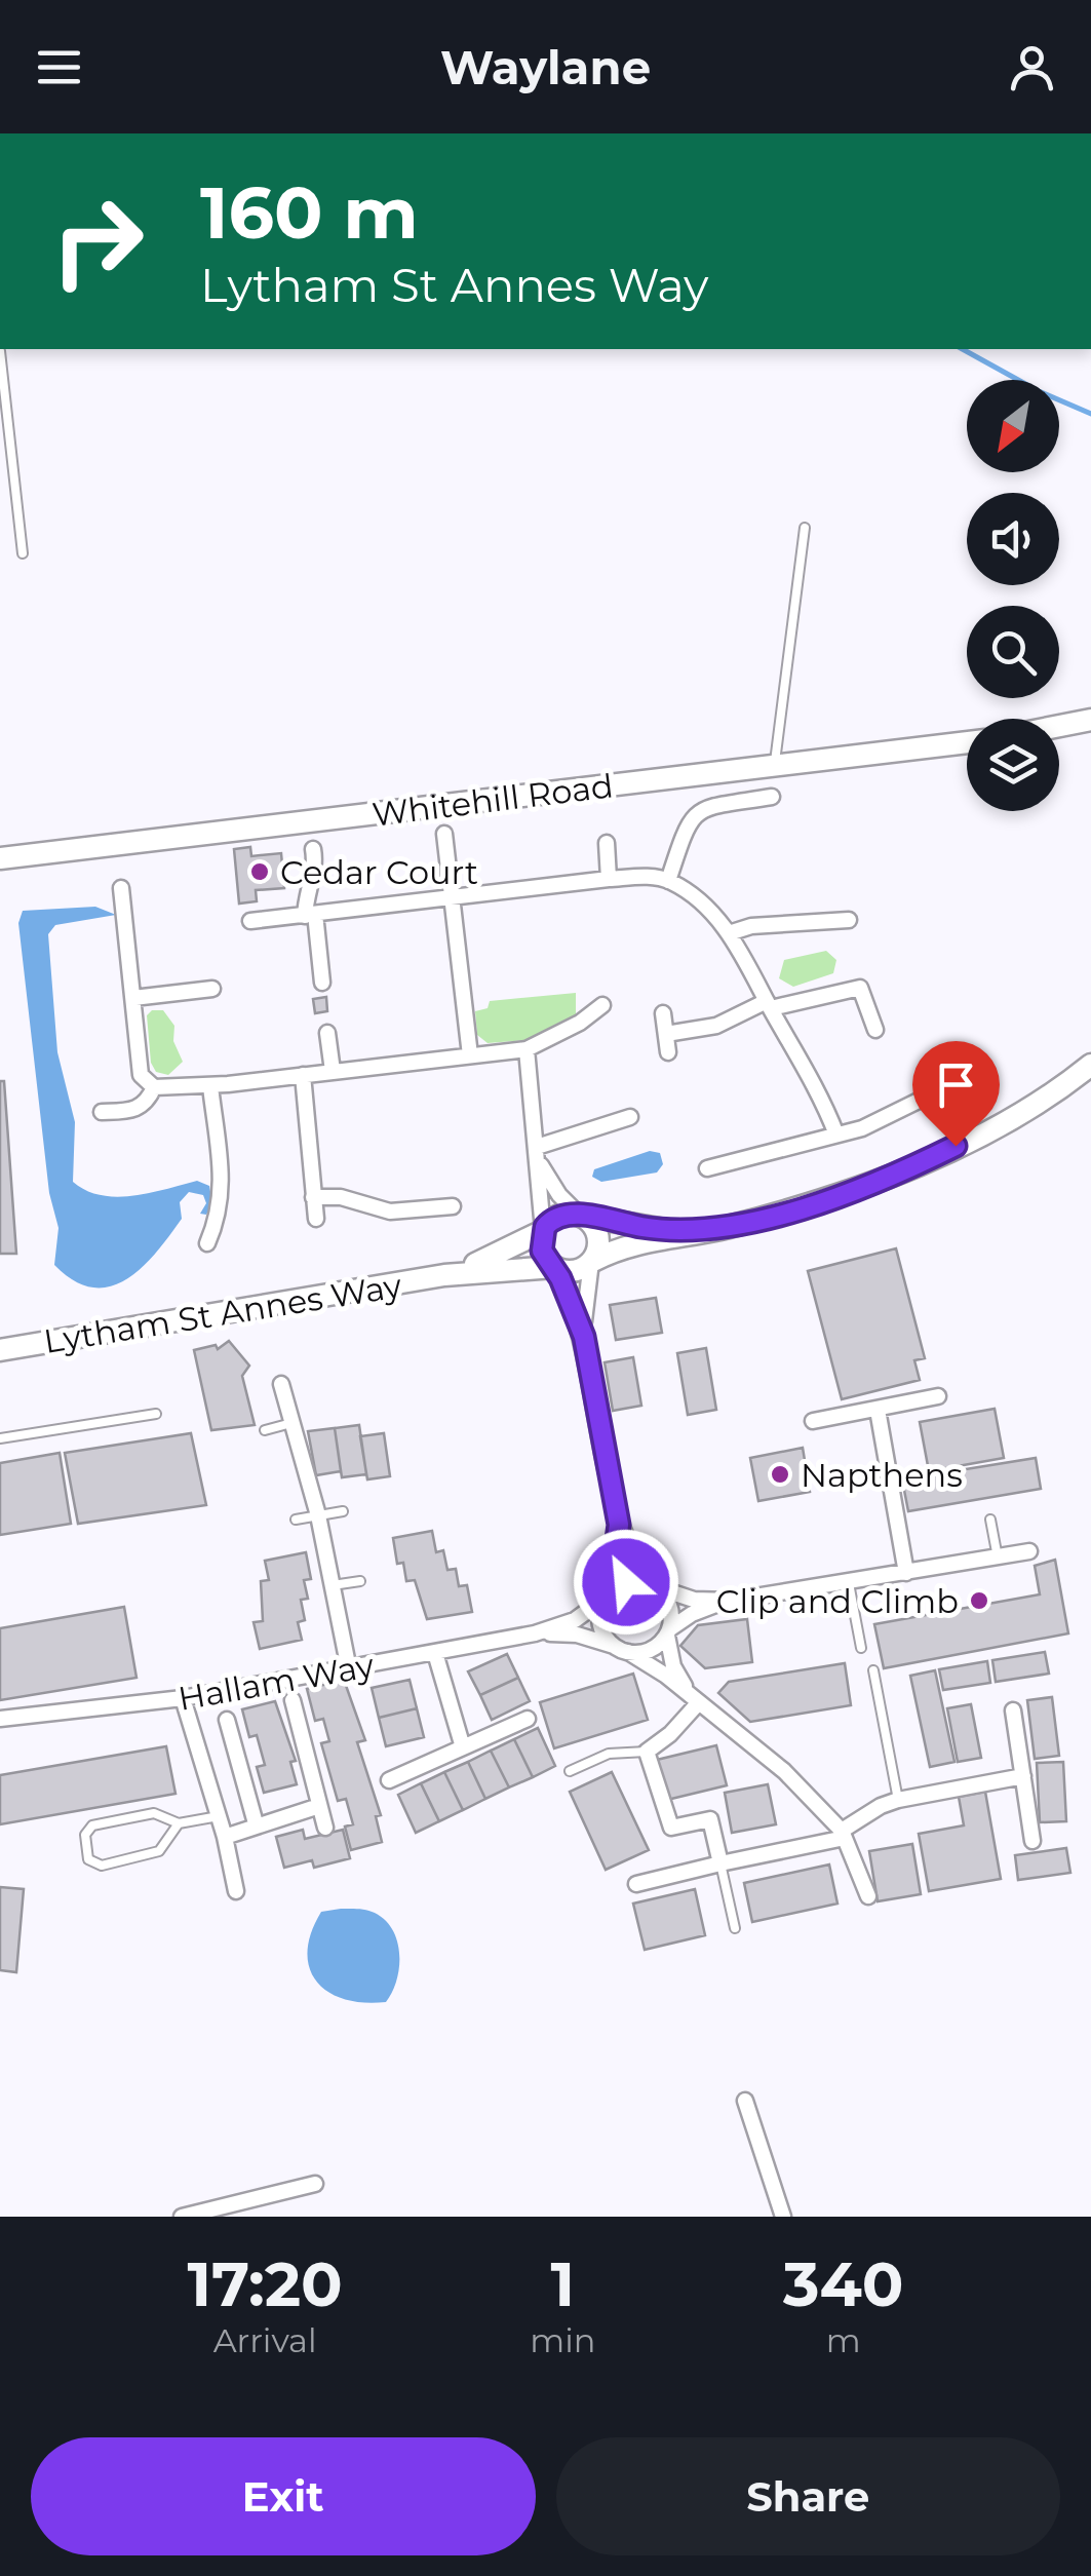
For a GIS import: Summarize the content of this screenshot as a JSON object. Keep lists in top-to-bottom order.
{
  "streets": {
    "main road": ["Whitehill Road", "Lytham St Annes Way"],
    "street": ["Hallam Way"]
  },
  "places": ["Cedar Court", "Napthens", "Clip and Climb"],
  "north": "bottom left",
  "page": {
    "header": "Waylane",
    "turn": ["160 m", "Lytham St Annes Way"],
    "eta": [
      "17:20",
      "Arrival",
      "1",
      "min",
      "340",
      "m"
    ],
    "buttons": ["Exit", "Share"]
  }
}
